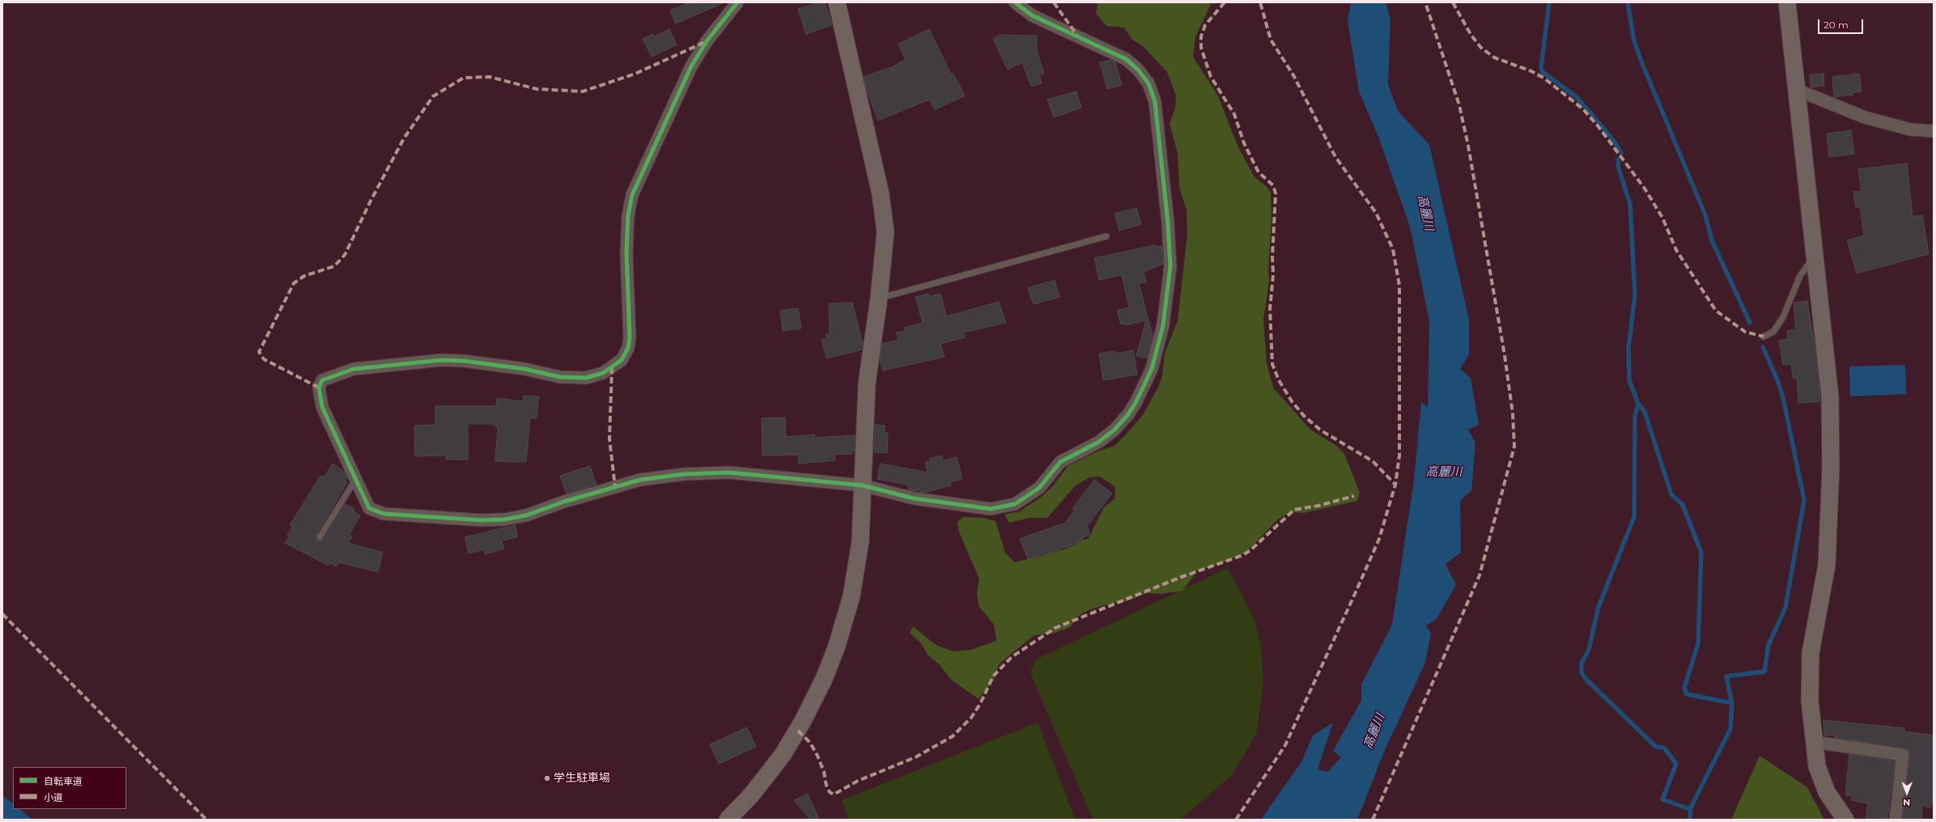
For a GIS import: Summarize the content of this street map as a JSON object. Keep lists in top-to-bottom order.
{
  "water": ["高麗川"],
  "places": ["学生駐車場"],
  "legend": ["自転車道", "小道"],
  "scale_bar": "20 m",
  "north": "bottom"
}
